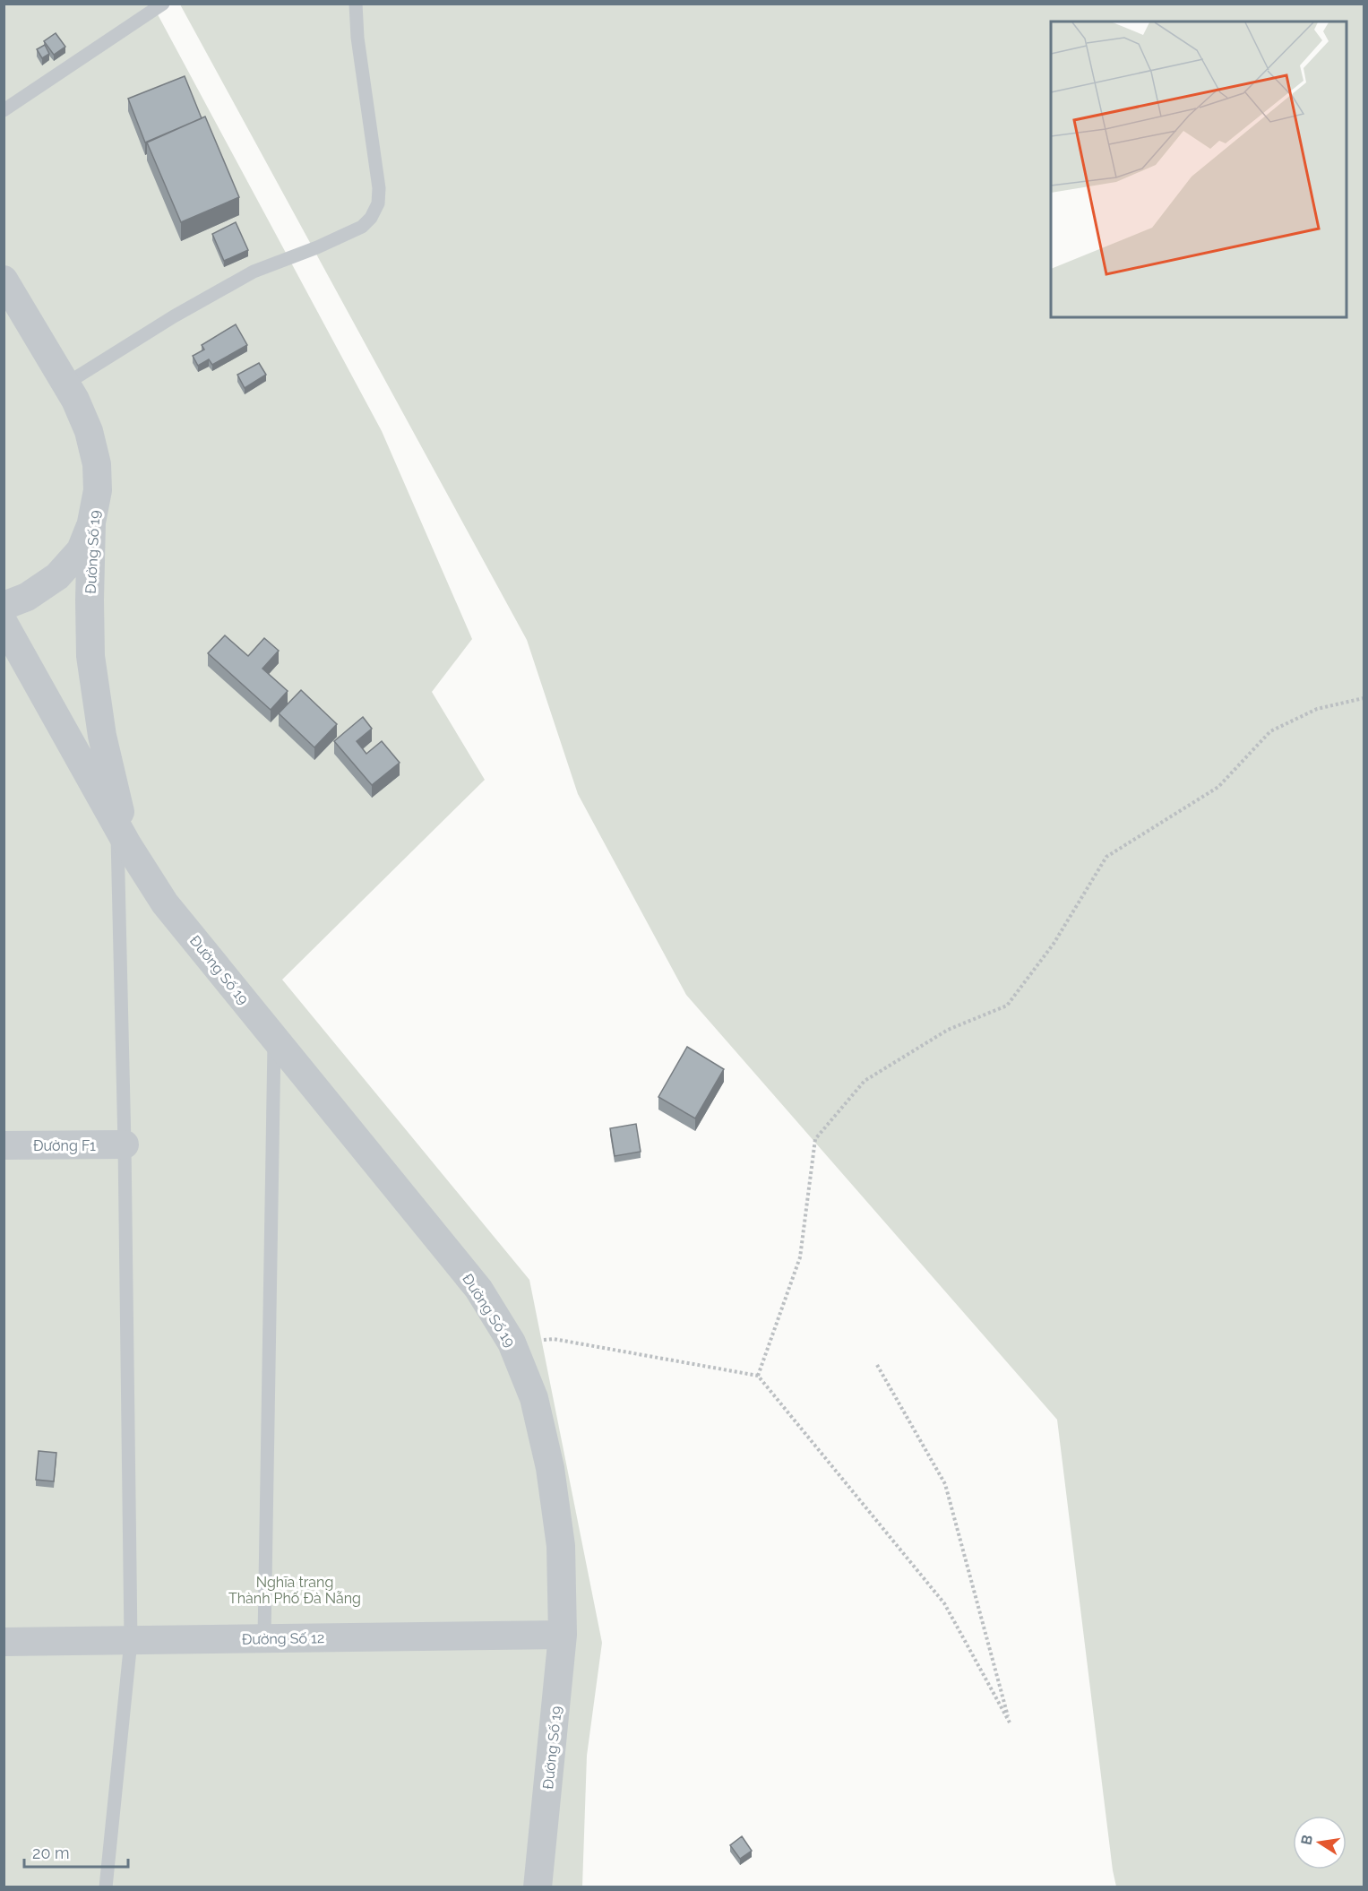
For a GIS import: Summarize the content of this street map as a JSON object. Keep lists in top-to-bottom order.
{
  "streets": {
    "street": ["Đường Số 19", "Đường F1", "Đường Số 12"]
  },
  "crossings": [
    ["Đường Số 19", "Đường Số 12"]
  ],
  "parks": ["Nghĩa trang Thành Phố Đà Nẵng"],
  "scale_bar": "20 m",
  "north": "left"
}
